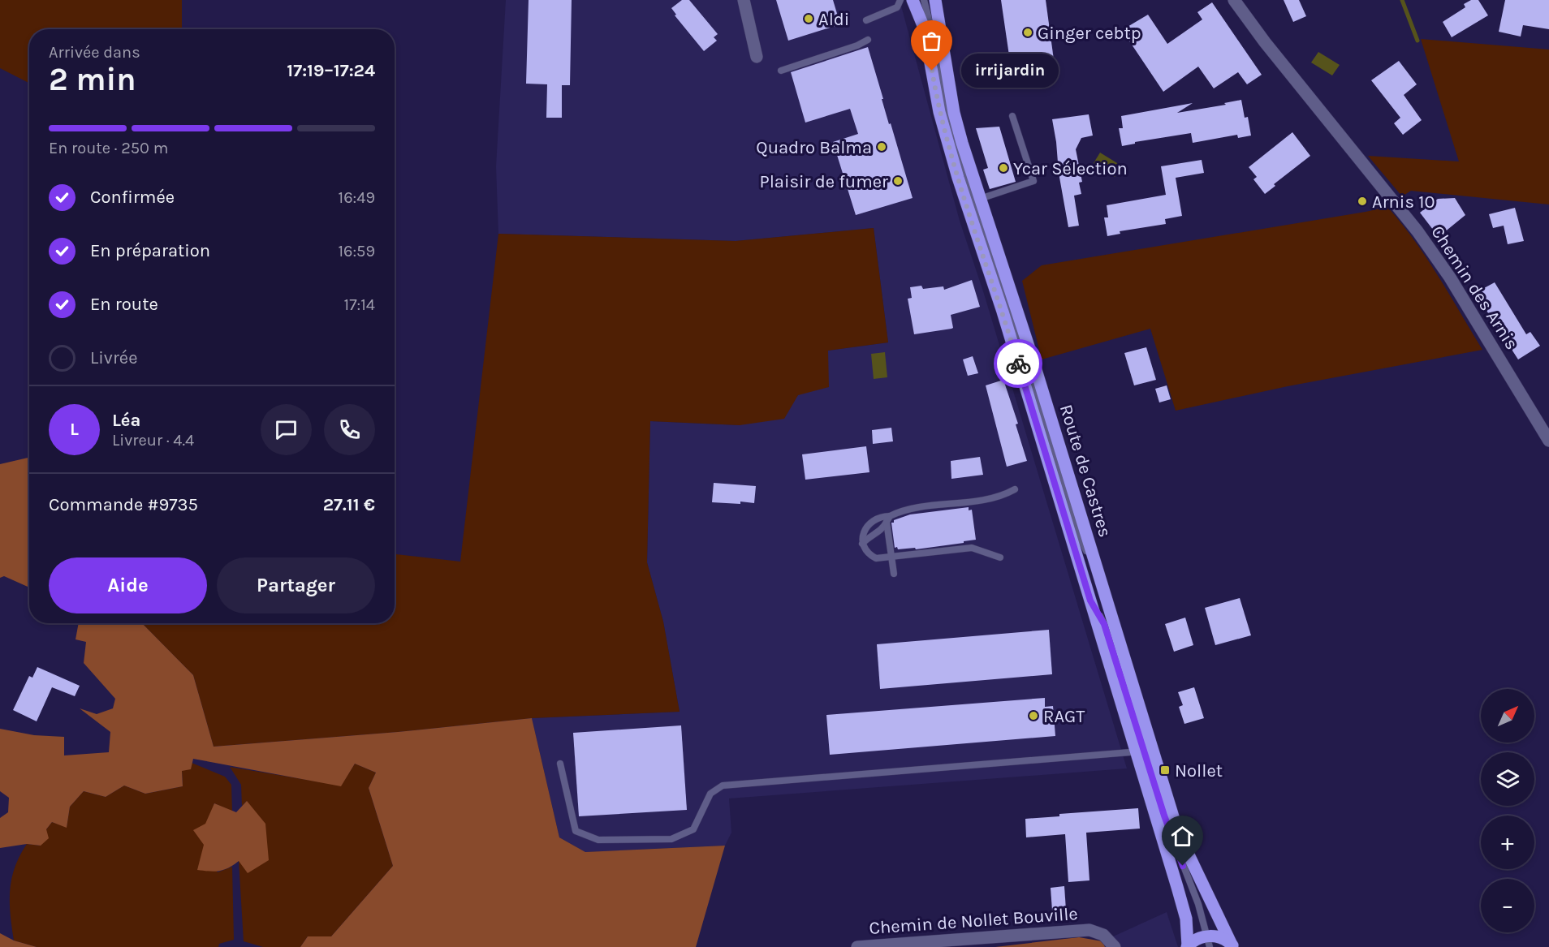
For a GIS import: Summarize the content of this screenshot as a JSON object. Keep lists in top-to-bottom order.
{
  "streets": {
    "main road": ["Route de Castres"],
    "street": ["Chemin des Arnis", "Chemin de Nollet Bouville"]
  },
  "places": {
    "other": [
      "Aldi",
      "Ginger cebtp",
      "irrijardin",
      "Quadro Balma",
      "Ycar Sélection",
      "Plaisir de fumer",
      "Arnis 10",
      "RAGT"
    ],
    "transit": ["Nollet"]
  },
  "north": "top right",
  "page": {
    "heading": ["2 min", "Arrivée dans", "17:19–17:24"],
    "panel": [
      "Léa",
      "Livreur · 4.4",
      "Commande #9735",
      "27.11 €"
    ],
    "bubble": "irrijardin",
    "bar": "En route · 250 m",
    "list": [
      ["Confirmée", "16:49"],
      ["En préparation", "16:59"],
      ["En route", "17:14"],
      "Livrée"
    ],
    "round": "L",
    "buttons": ["Aide", "Partager"],
    "map_buttons": ["+", "−"]
  }
}
